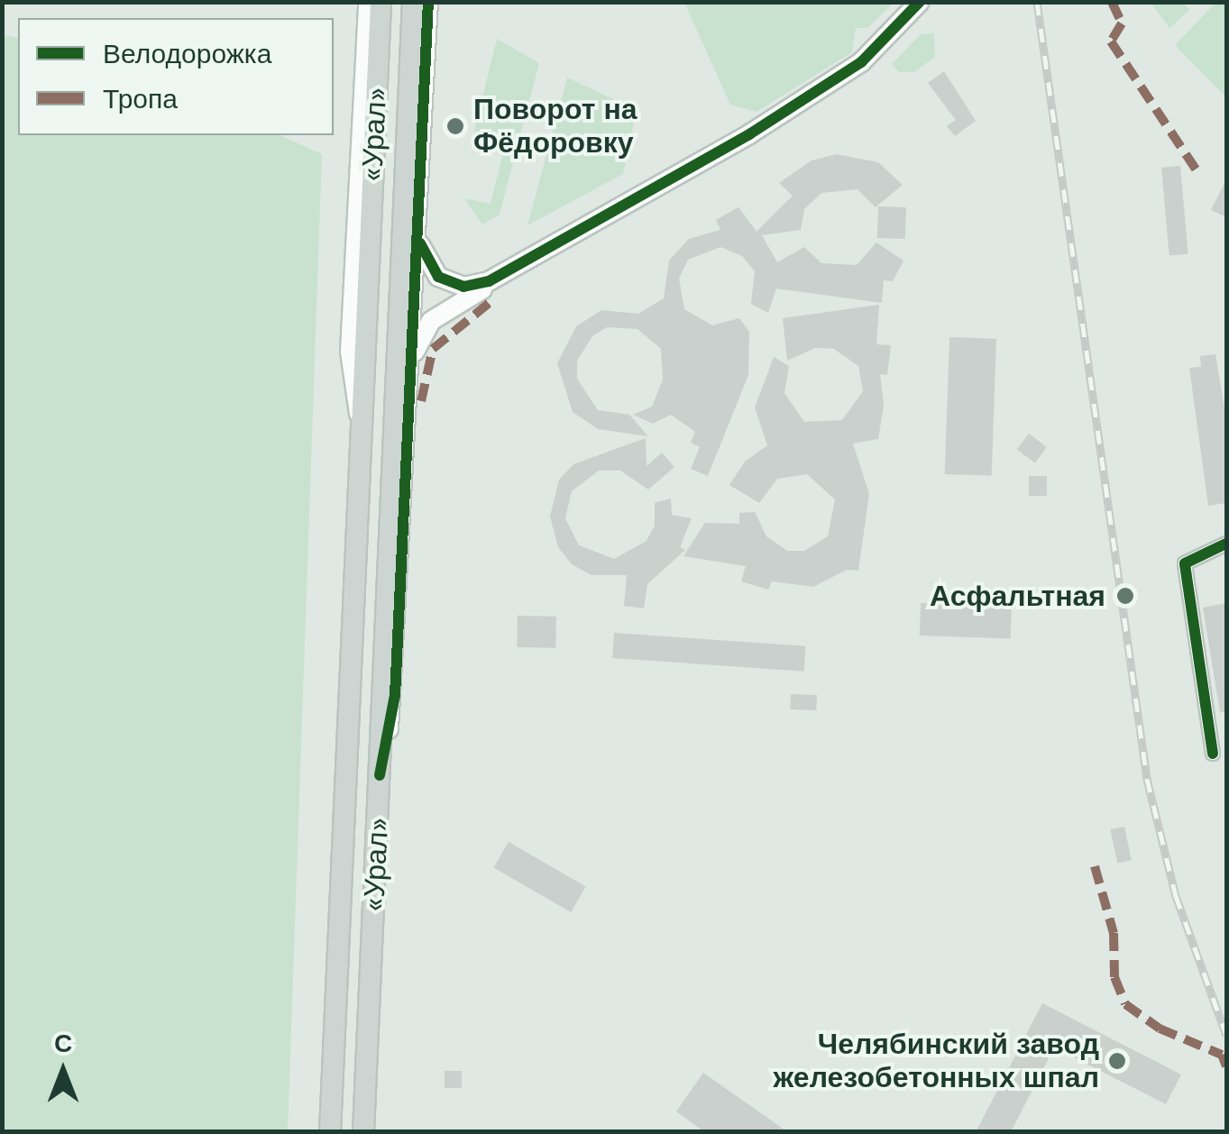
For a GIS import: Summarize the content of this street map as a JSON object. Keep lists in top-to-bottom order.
{
  "streets": {
    "main road": ["«Урал»"]
  },
  "places": ["Поворот на Фёдоровку", "Асфальтная", "Челябинский завод железобетонных шпал"],
  "legend": ["Велодорожка", "Тропа"],
  "north": "top"
}
